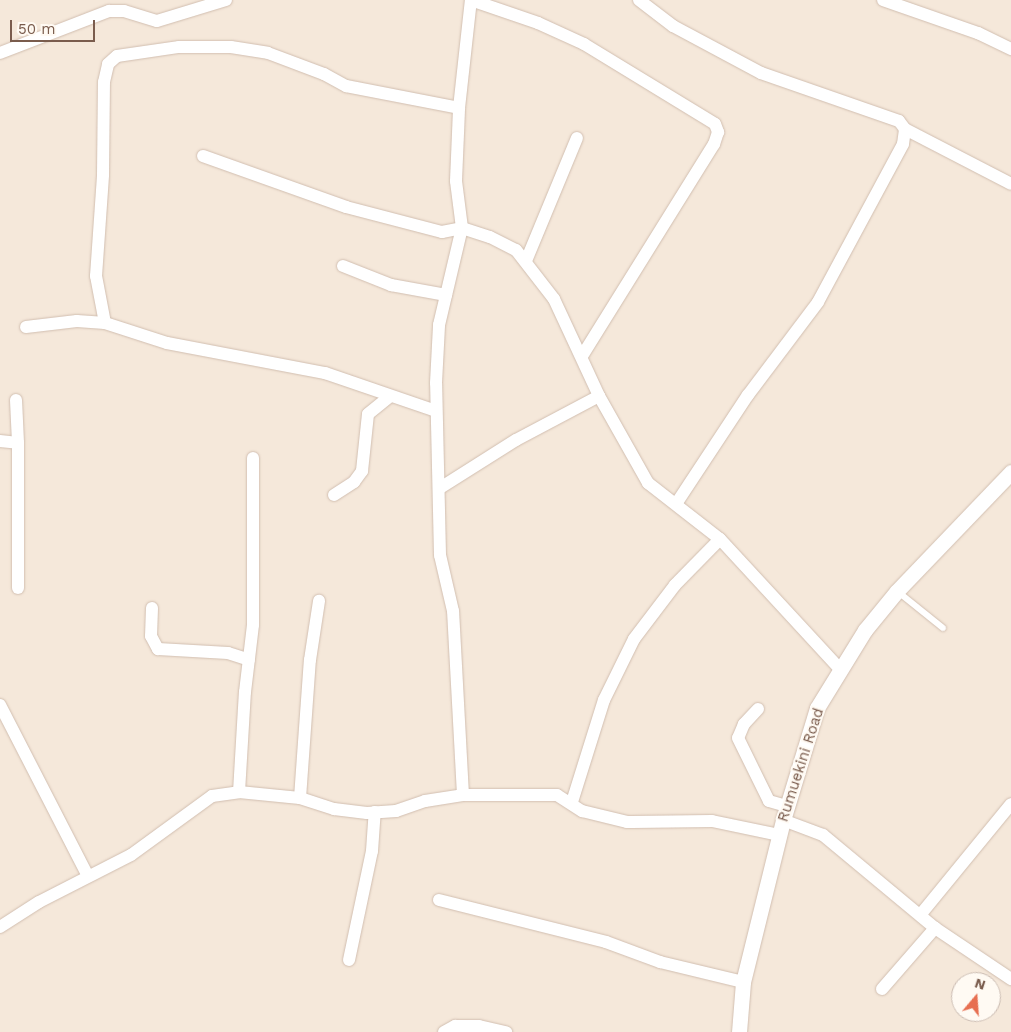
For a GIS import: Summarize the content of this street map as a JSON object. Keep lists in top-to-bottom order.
{
  "streets": {
    "street": ["Rumuekini Road"]
  },
  "scale_bar": "50 m",
  "north": "top"
}
